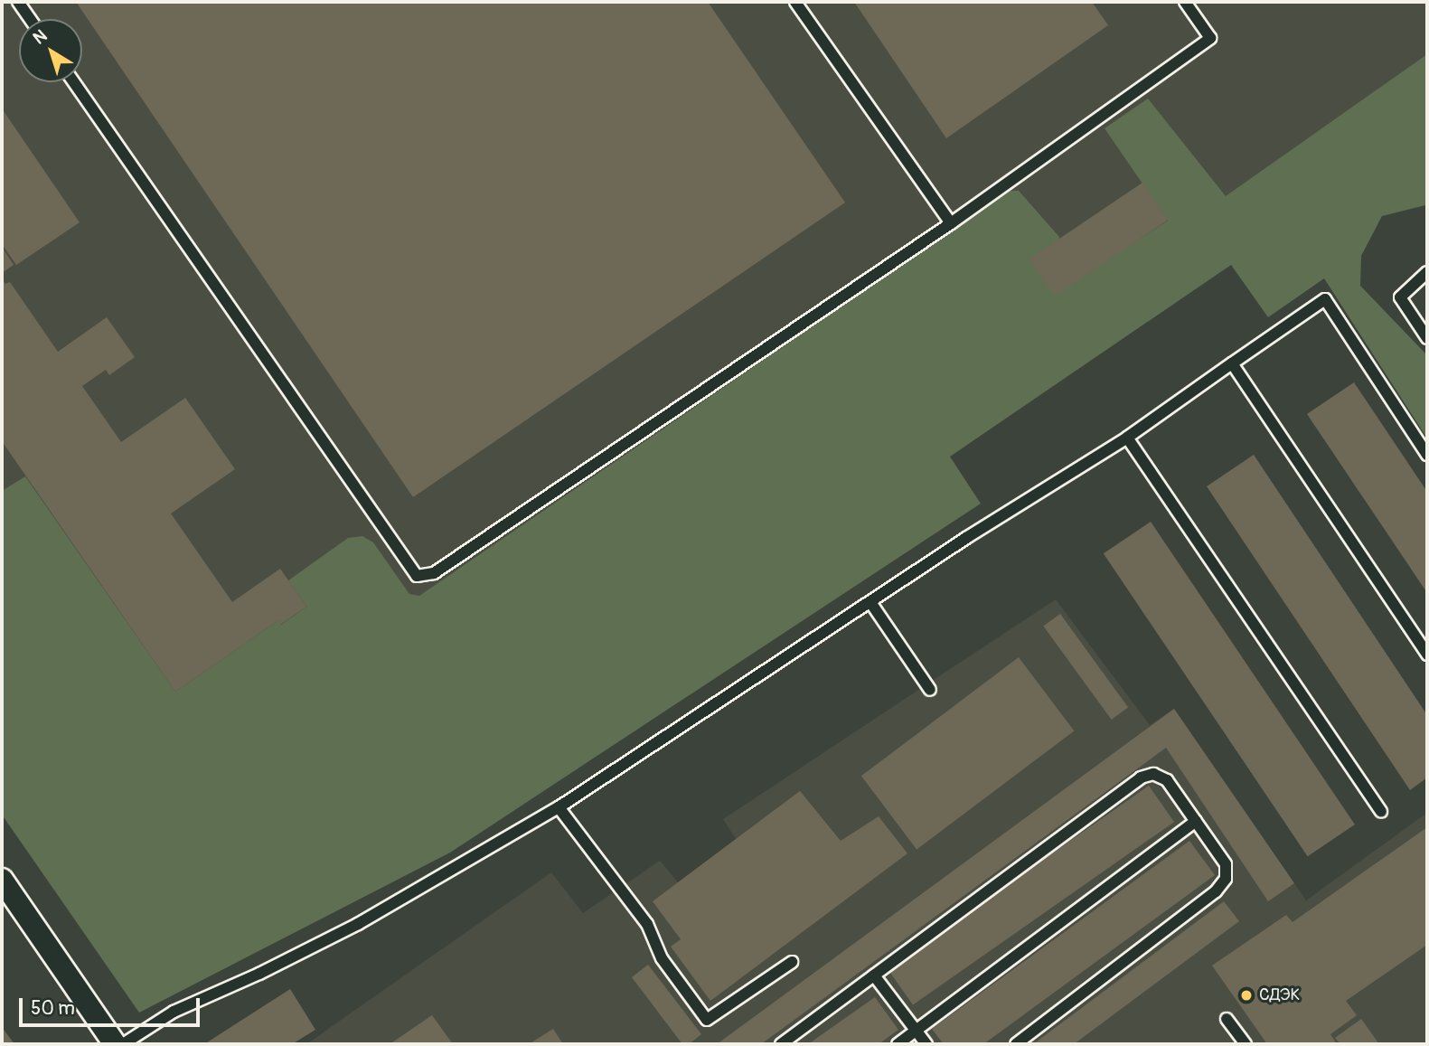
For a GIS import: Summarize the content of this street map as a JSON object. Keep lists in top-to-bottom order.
{
  "places": ["СДЭК"],
  "scale_bar": "50 m",
  "north": "top left"
}
